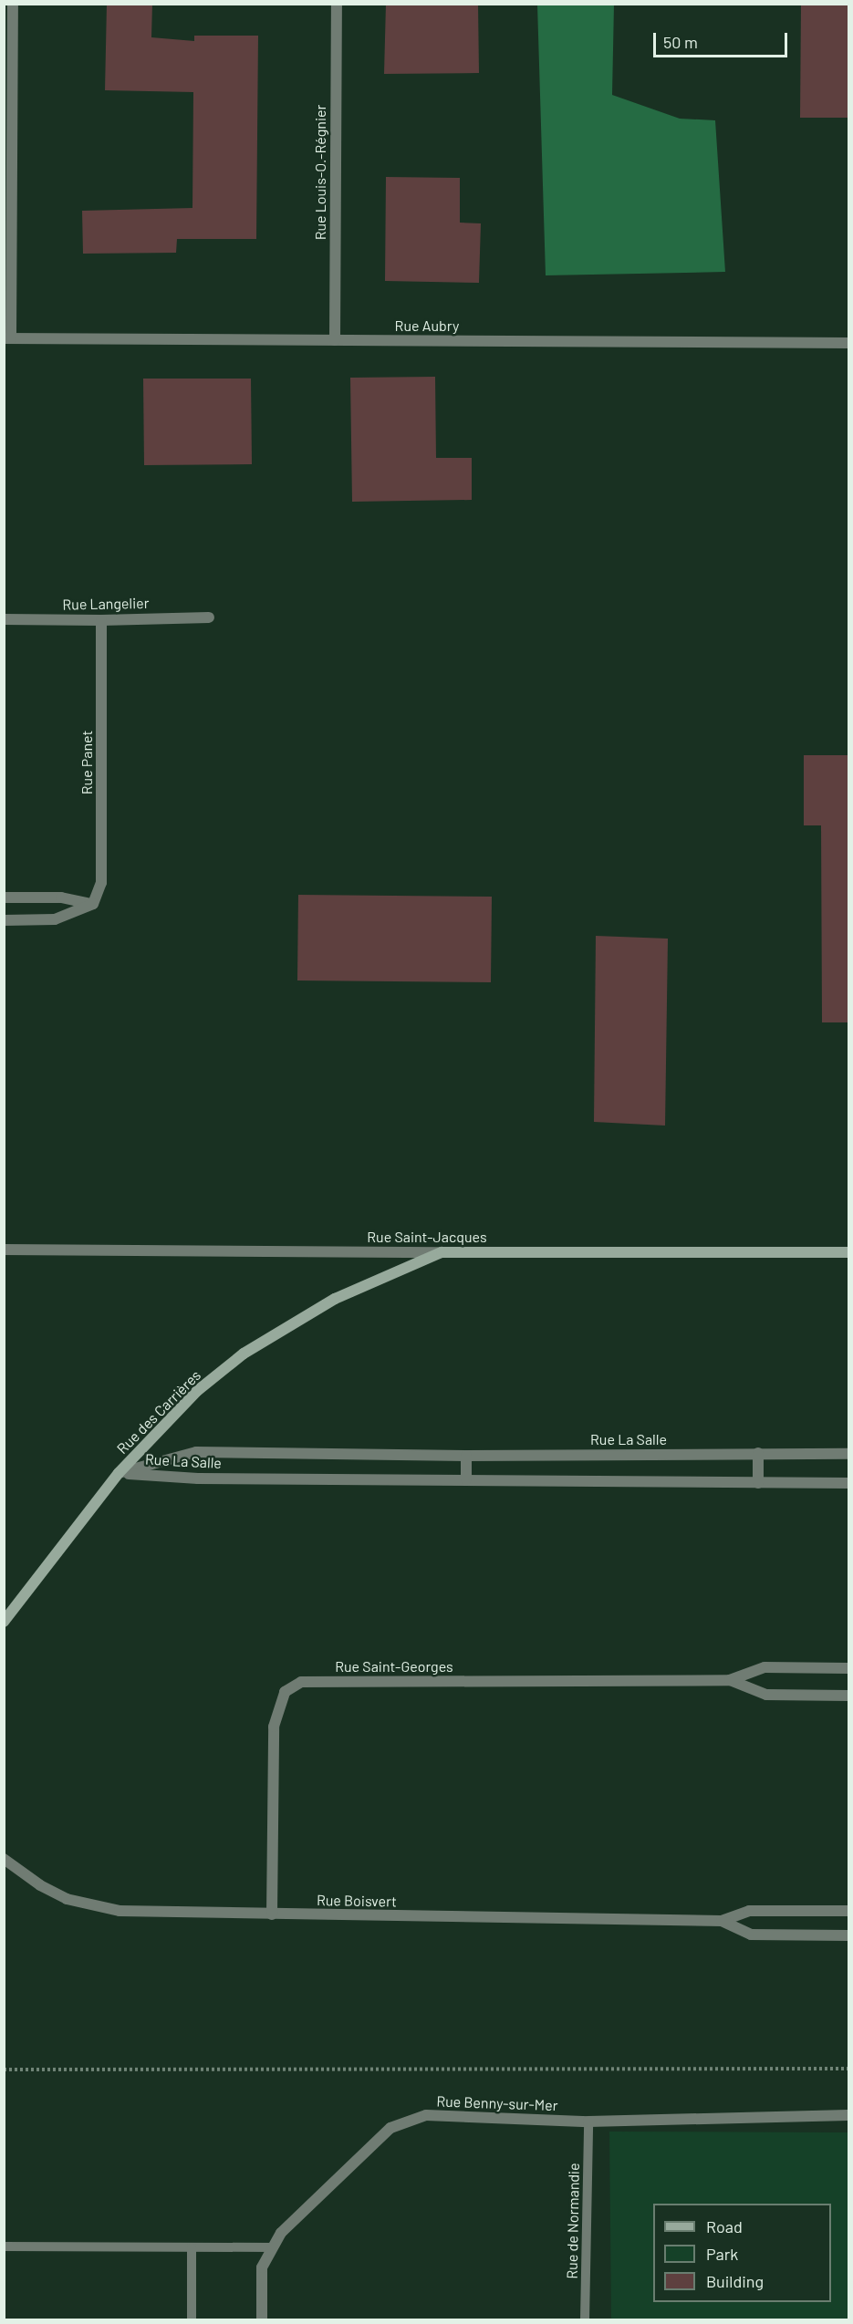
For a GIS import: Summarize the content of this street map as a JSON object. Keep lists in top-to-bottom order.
{
  "streets": {
    "main road": ["Rue Saint-Jacques", "Rue des Carrières"],
    "street": [
      "Rue Louis-O.-Régnier",
      "Rue Aubry",
      "Rue Langelier",
      "Rue Panet",
      "Rue La Salle",
      "Rue Saint-Georges",
      "Rue Boisvert",
      "Rue Benny-sur-Mer"
    ],
    "lane": ["Rue de Normandie"]
  },
  "crossings": [
    ["Rue Louis-O.-Régnier", "Rue Aubry"],
    ["Rue Langelier", "Rue Panet"],
    ["Rue Saint-Jacques", "Rue des Carrières"],
    ["Rue des Carrières", "Rue La Salle"],
    ["Rue Saint-Georges", "Rue Boisvert"],
    ["Rue Benny-sur-Mer", "Rue de Normandie"]
  ],
  "legend": ["Road", "Park", "Building"],
  "scale_bar": "50 m"
}
